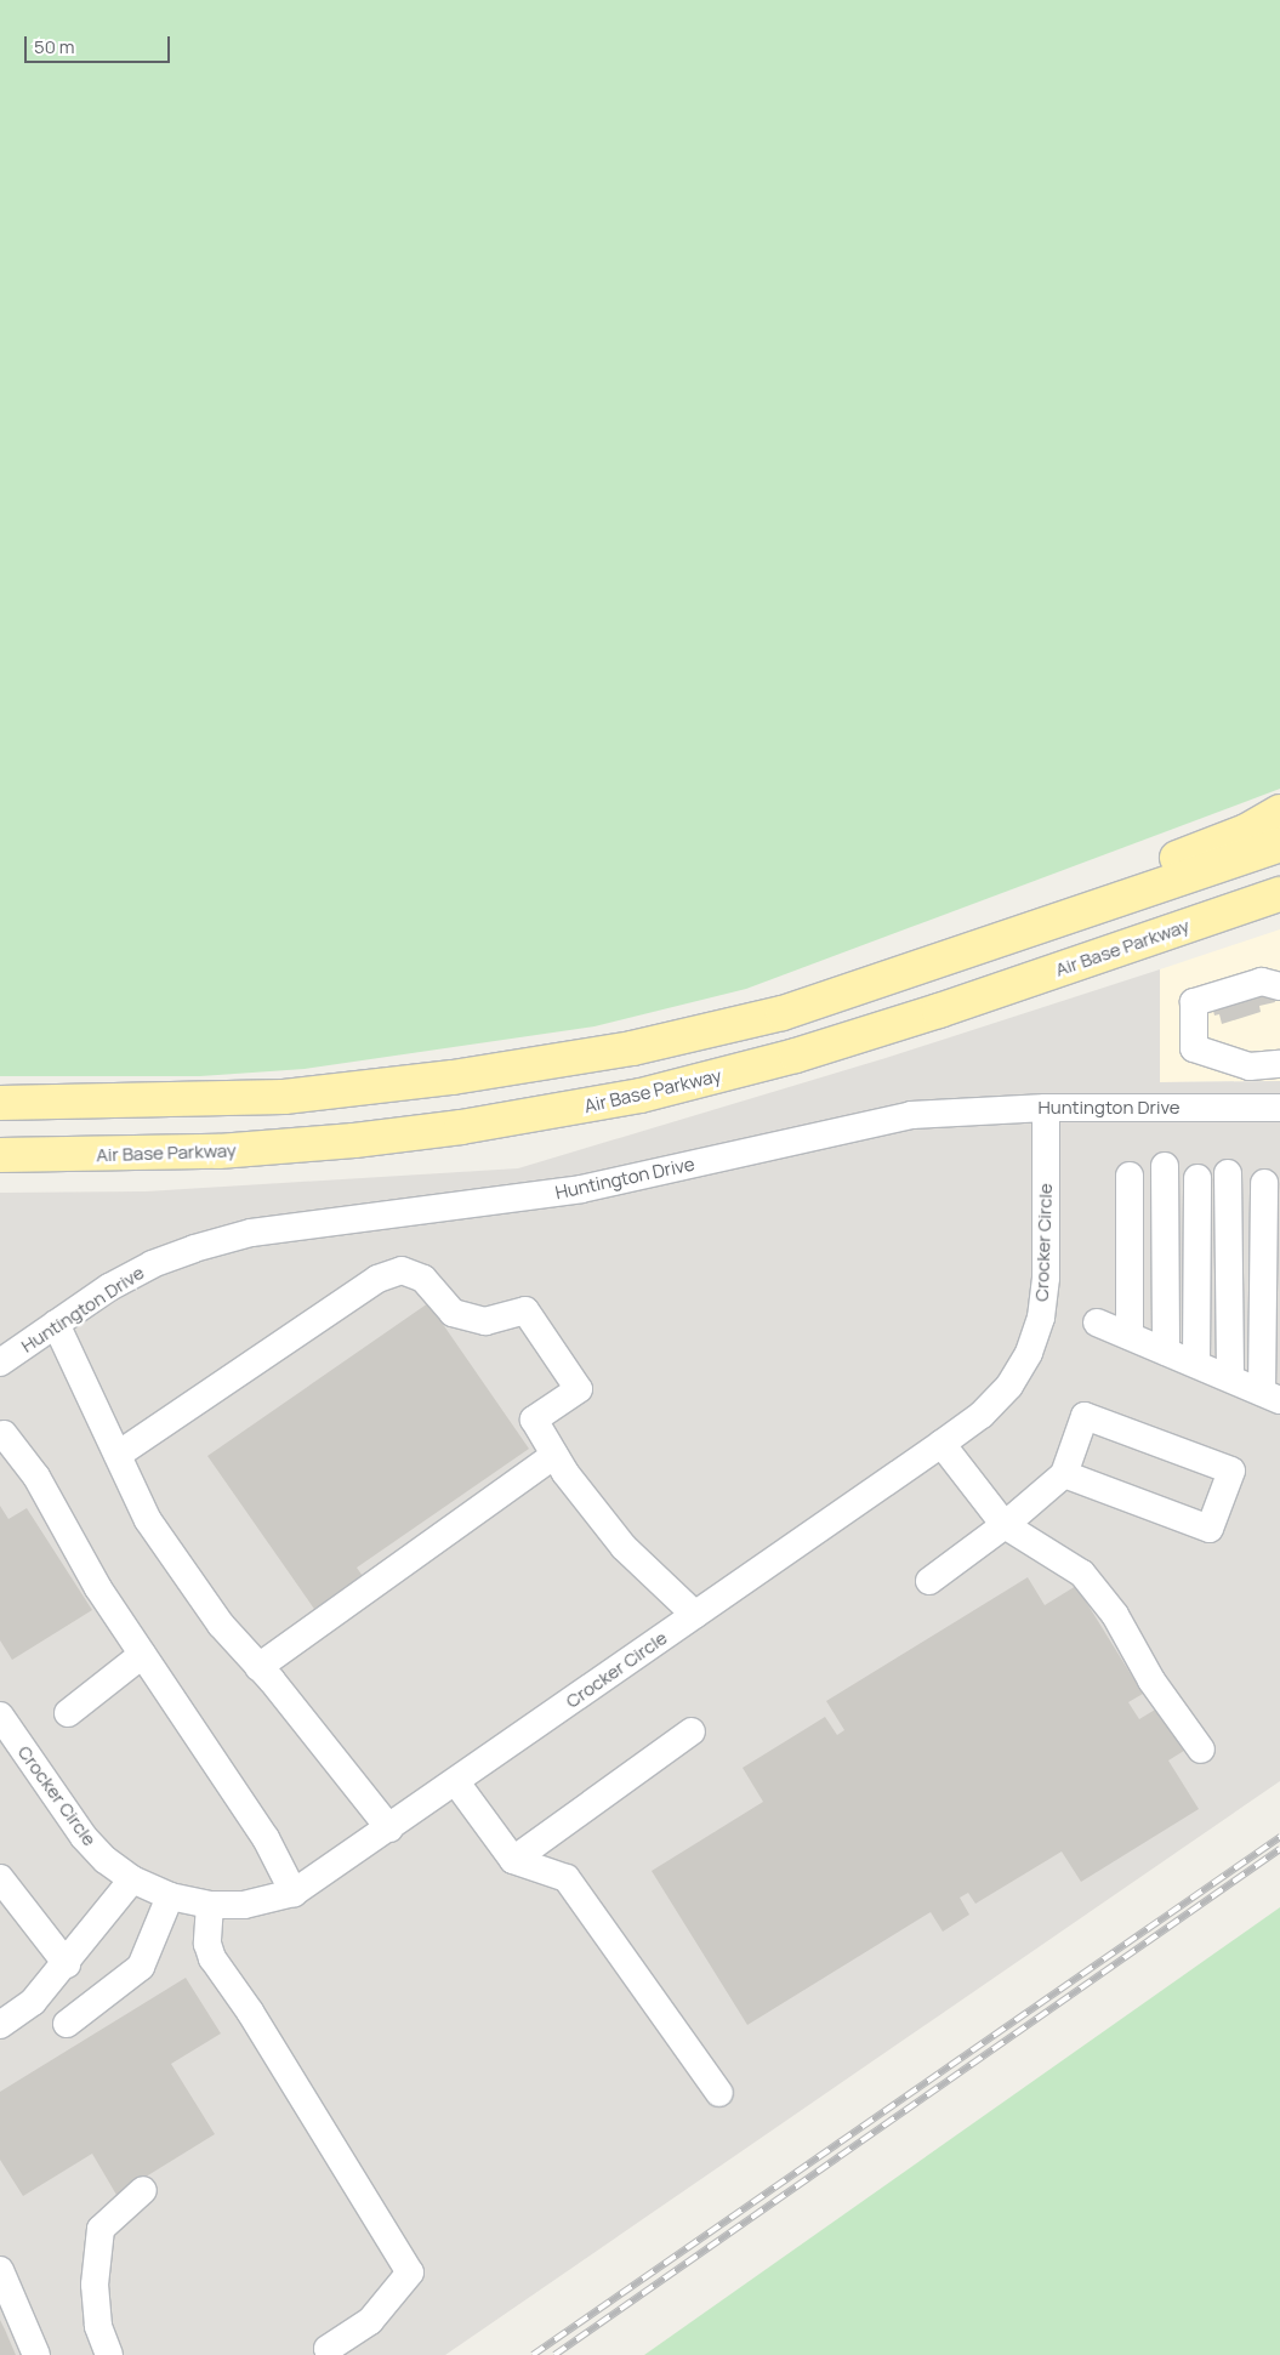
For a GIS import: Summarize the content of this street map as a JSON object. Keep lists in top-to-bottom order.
{
  "streets": {
    "main road": ["Air Base Parkway"],
    "street": ["Huntington Drive", "Crocker Circle"]
  },
  "crossings": [
    ["Huntington Drive", "Crocker Circle"]
  ],
  "scale_bar": "50 m"
}
